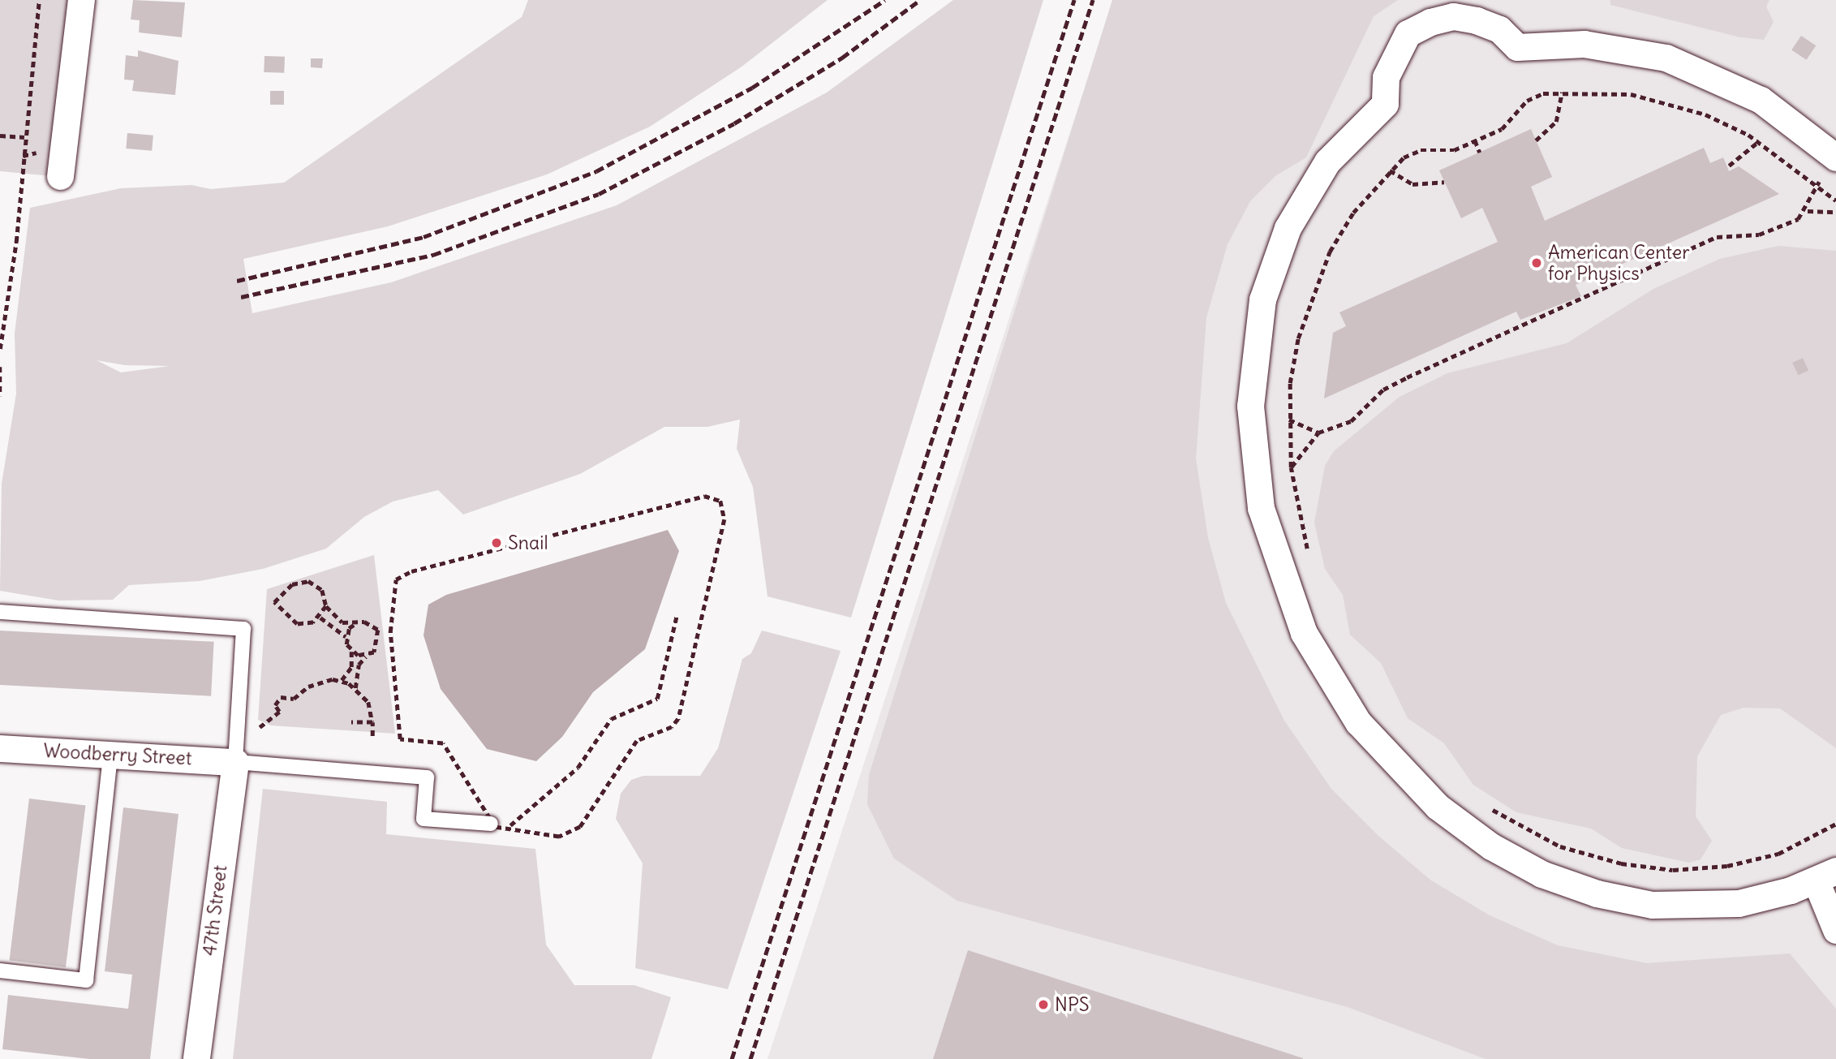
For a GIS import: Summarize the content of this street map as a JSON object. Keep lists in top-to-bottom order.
{
  "streets": {
    "street": ["Woodberry Street", "47th Street"]
  },
  "crossings": [
    ["Woodberry Street", "47th Street"]
  ],
  "places": ["American Center for Physics", "Snail", "NPS"]
}
